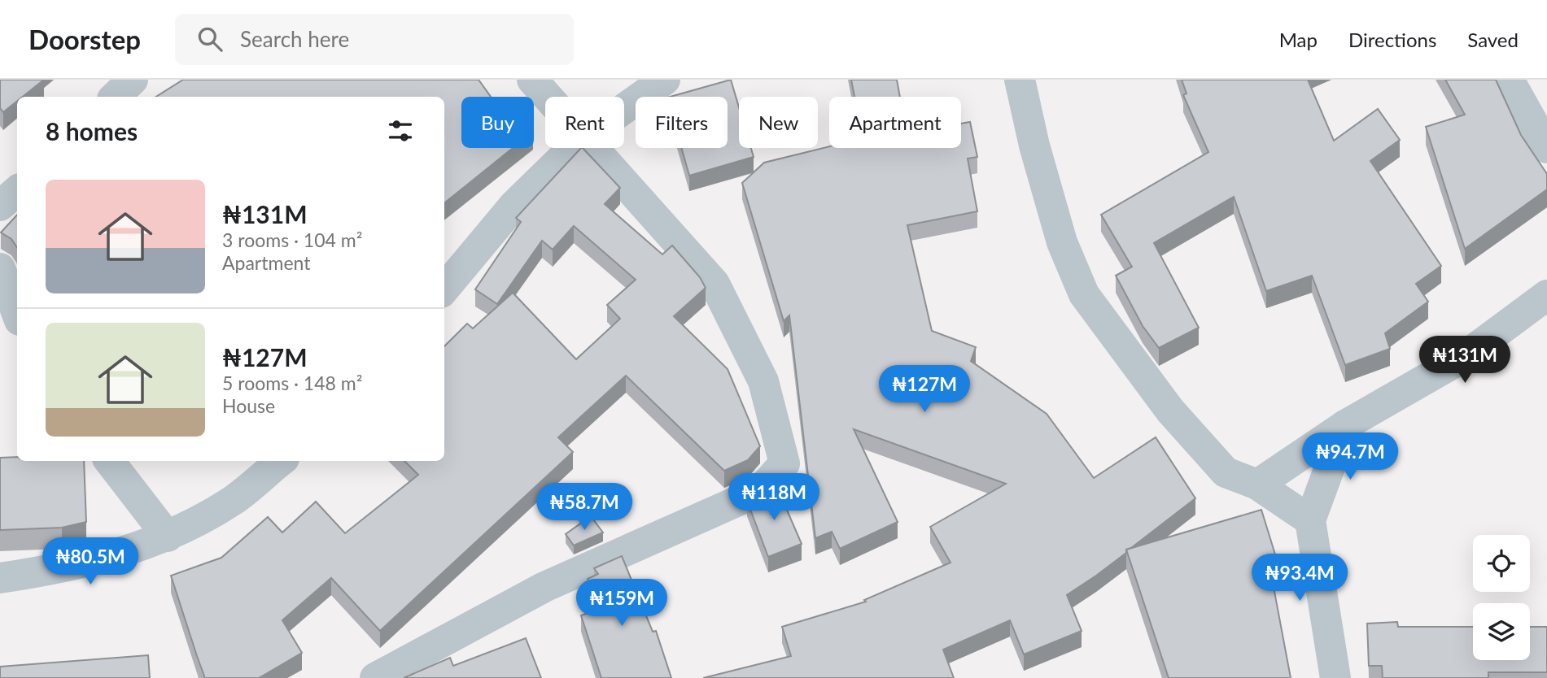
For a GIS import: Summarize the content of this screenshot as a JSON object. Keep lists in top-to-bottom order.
{
  "page": {
    "header": "Doorstep",
    "search": "Search here",
    "nav": ["Map", "Directions", "Saved"],
    "chip": [
      "Buy",
      "Rent",
      "Filters",
      "New",
      "Apartment"
    ],
    "heading": "8 homes",
    "list": [
      {
        "name": "₦131M",
        "note": "3 rooms · 104 m² · Apartment"
      },
      {
        "name": "₦127M",
        "note": "5 rooms · 148 m² · House"
      }
    ],
    "price": [
      "₦131M",
      "₦127M",
      "₦94.7M",
      "₦118M",
      "₦58.7M",
      "₦80.5M",
      "₦93.4M",
      "₦159M"
    ]
  }
}
